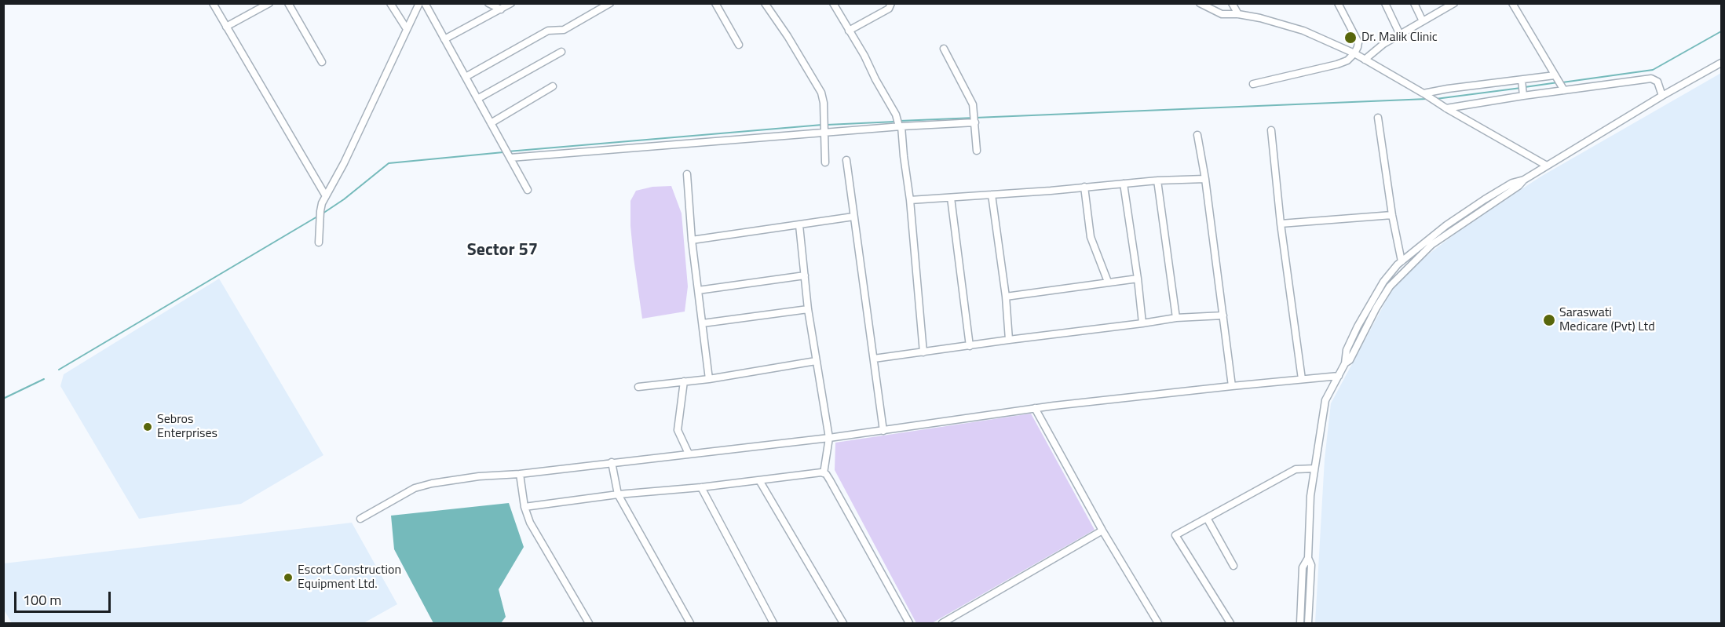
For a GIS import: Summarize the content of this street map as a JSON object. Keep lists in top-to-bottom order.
{
  "districts": ["Sector 57"],
  "places": [
    "Dr. Malik Clinic",
    "Saraswati Medicare (Pvt) Ltd",
    "Sebros Enterprises",
    "Escort Construction Equipment Ltd."
  ],
  "scale_bar": "100 m"
}
